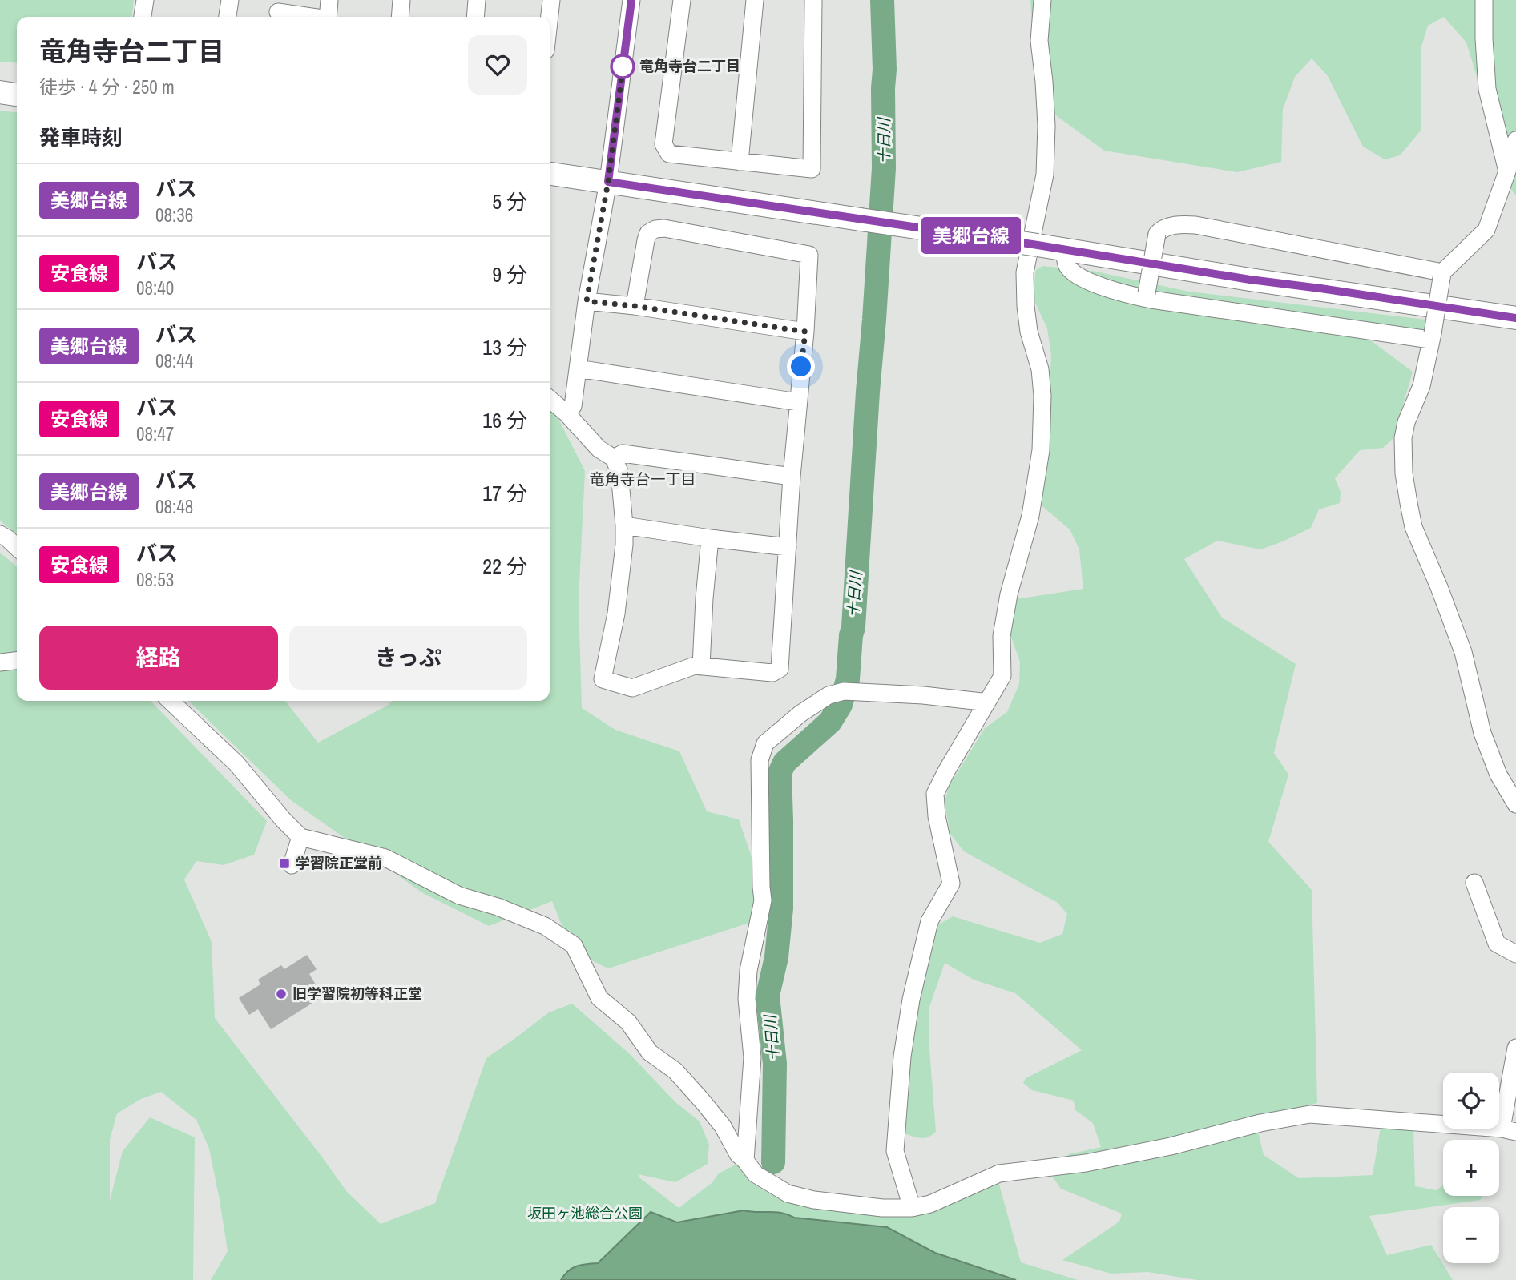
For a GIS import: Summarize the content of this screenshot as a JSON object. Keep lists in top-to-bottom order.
{
  "districts": ["竜角寺台一丁目"],
  "water": ["十日川"],
  "parks": ["坂田ヶ池総合公園"],
  "places": {
    "other": ["竜角寺台二丁目", "旧学習院初等科正堂"],
    "transit": ["学習院正堂前"]
  },
  "lines": ["bus line 美郷台線"],
  "page": {
    "on_map": "美郷台線",
    "heading": [
      ["竜角寺台二丁目", "徒歩 · 4 分 · 250 m"],
      "発車時刻"
    ],
    "list": [
      {
        "mark": "美郷台線",
        "name": "バス",
        "note": "08:36",
        "value": "5 分"
      },
      {
        "mark": "安食線",
        "name": "バス",
        "note": "08:40",
        "value": "9 分"
      },
      {
        "mark": "美郷台線",
        "name": "バス",
        "note": "08:44",
        "value": "13 分"
      },
      {
        "mark": "安食線",
        "name": "バス",
        "note": "08:47",
        "value": "16 分"
      },
      {
        "mark": "美郷台線",
        "name": "バス",
        "note": "08:48",
        "value": "17 分"
      },
      {
        "mark": "安食線",
        "name": "バス",
        "note": "08:53",
        "value": "22 分"
      }
    ],
    "buttons": ["経路", "きっぷ"],
    "map_buttons": ["+", "−"]
  }
}
